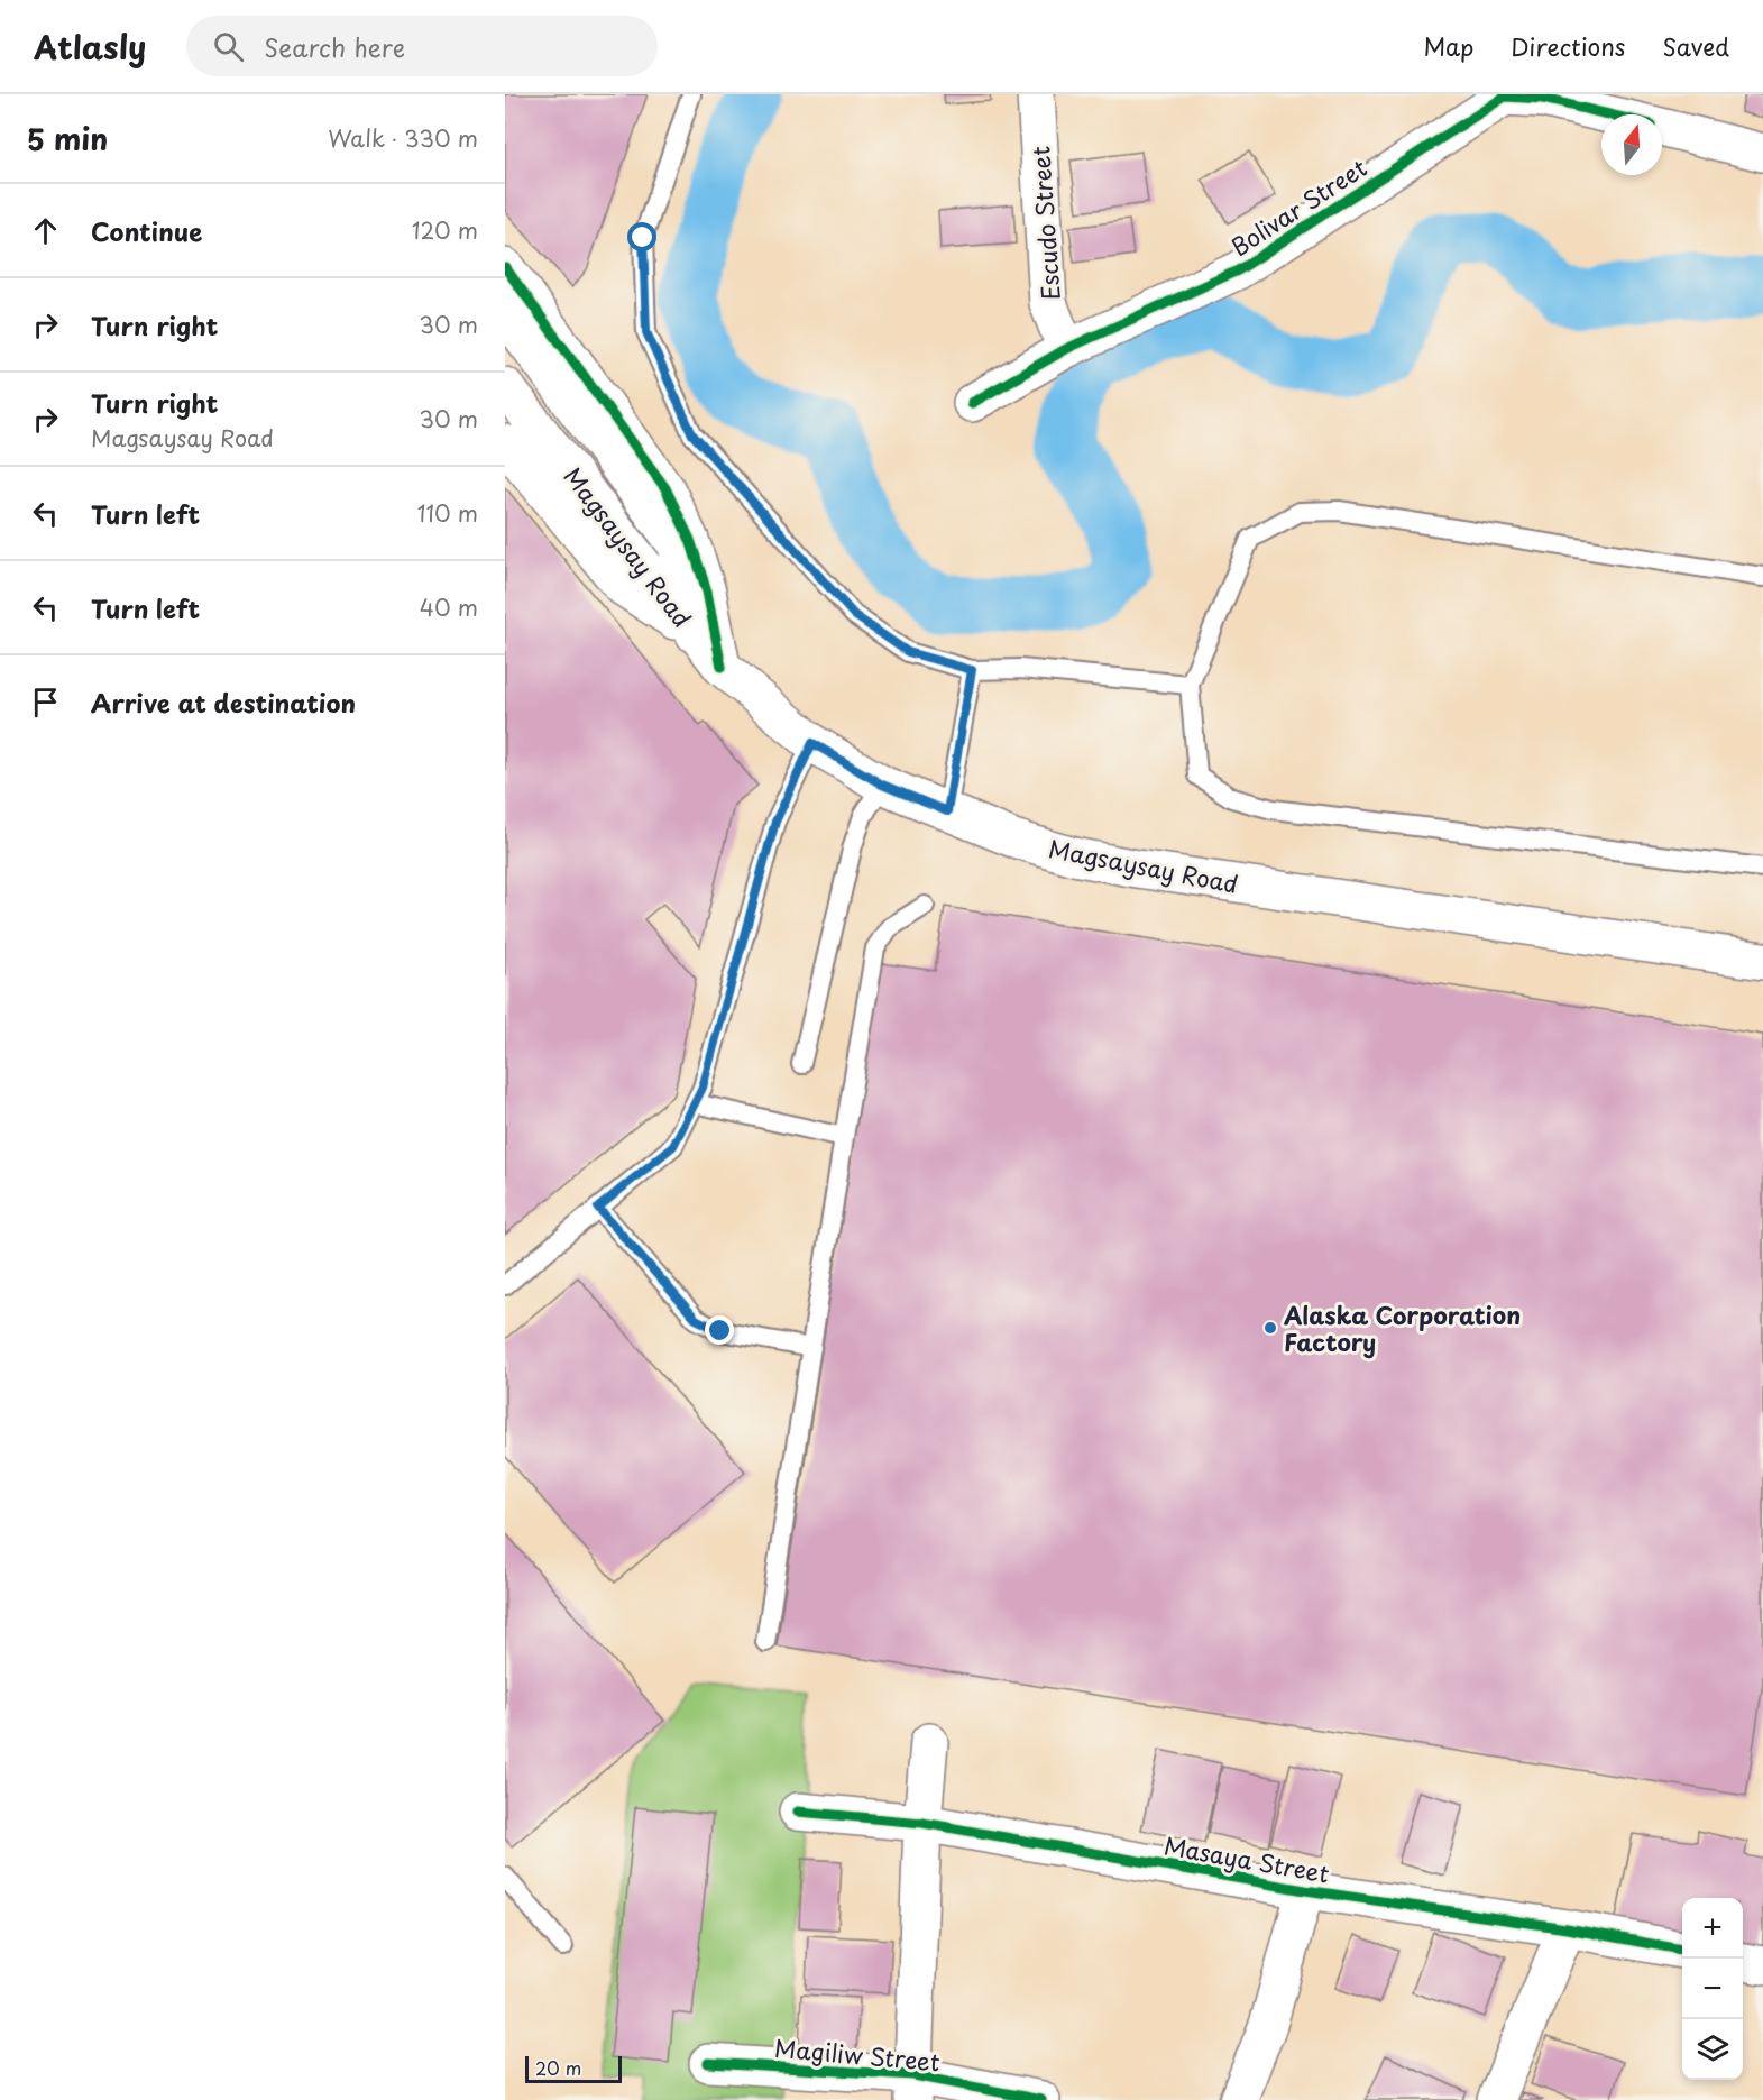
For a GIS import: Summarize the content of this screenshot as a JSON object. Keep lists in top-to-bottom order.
{
  "streets": {
    "main road": [
      "Bolivar Street",
      "Escudo Street",
      "Magsaysay Road",
      "Masaya Street",
      "Magiliw Street"
    ]
  },
  "crossings": [
    ["Bolivar Street", "Escudo Street"]
  ],
  "places": ["Alaska Corporation Factory"],
  "scale_bar": "20 m",
  "north": "top",
  "page": {
    "header": "Atlasly",
    "search": "Search here",
    "nav": ["Map", "Directions", "Saved"],
    "heading": ["5 min", "Walk · 330 m"],
    "list": [
      ["Continue", "120 m"],
      ["Turn right", "30 m"],
      ["Turn right", "Magsaysay Road", "30 m"],
      ["Turn left", "110 m"],
      ["Turn left", "40 m"],
      "Arrive at destination"
    ],
    "map_buttons": ["+", "−"],
    "scale": "20 m"
  }
}
